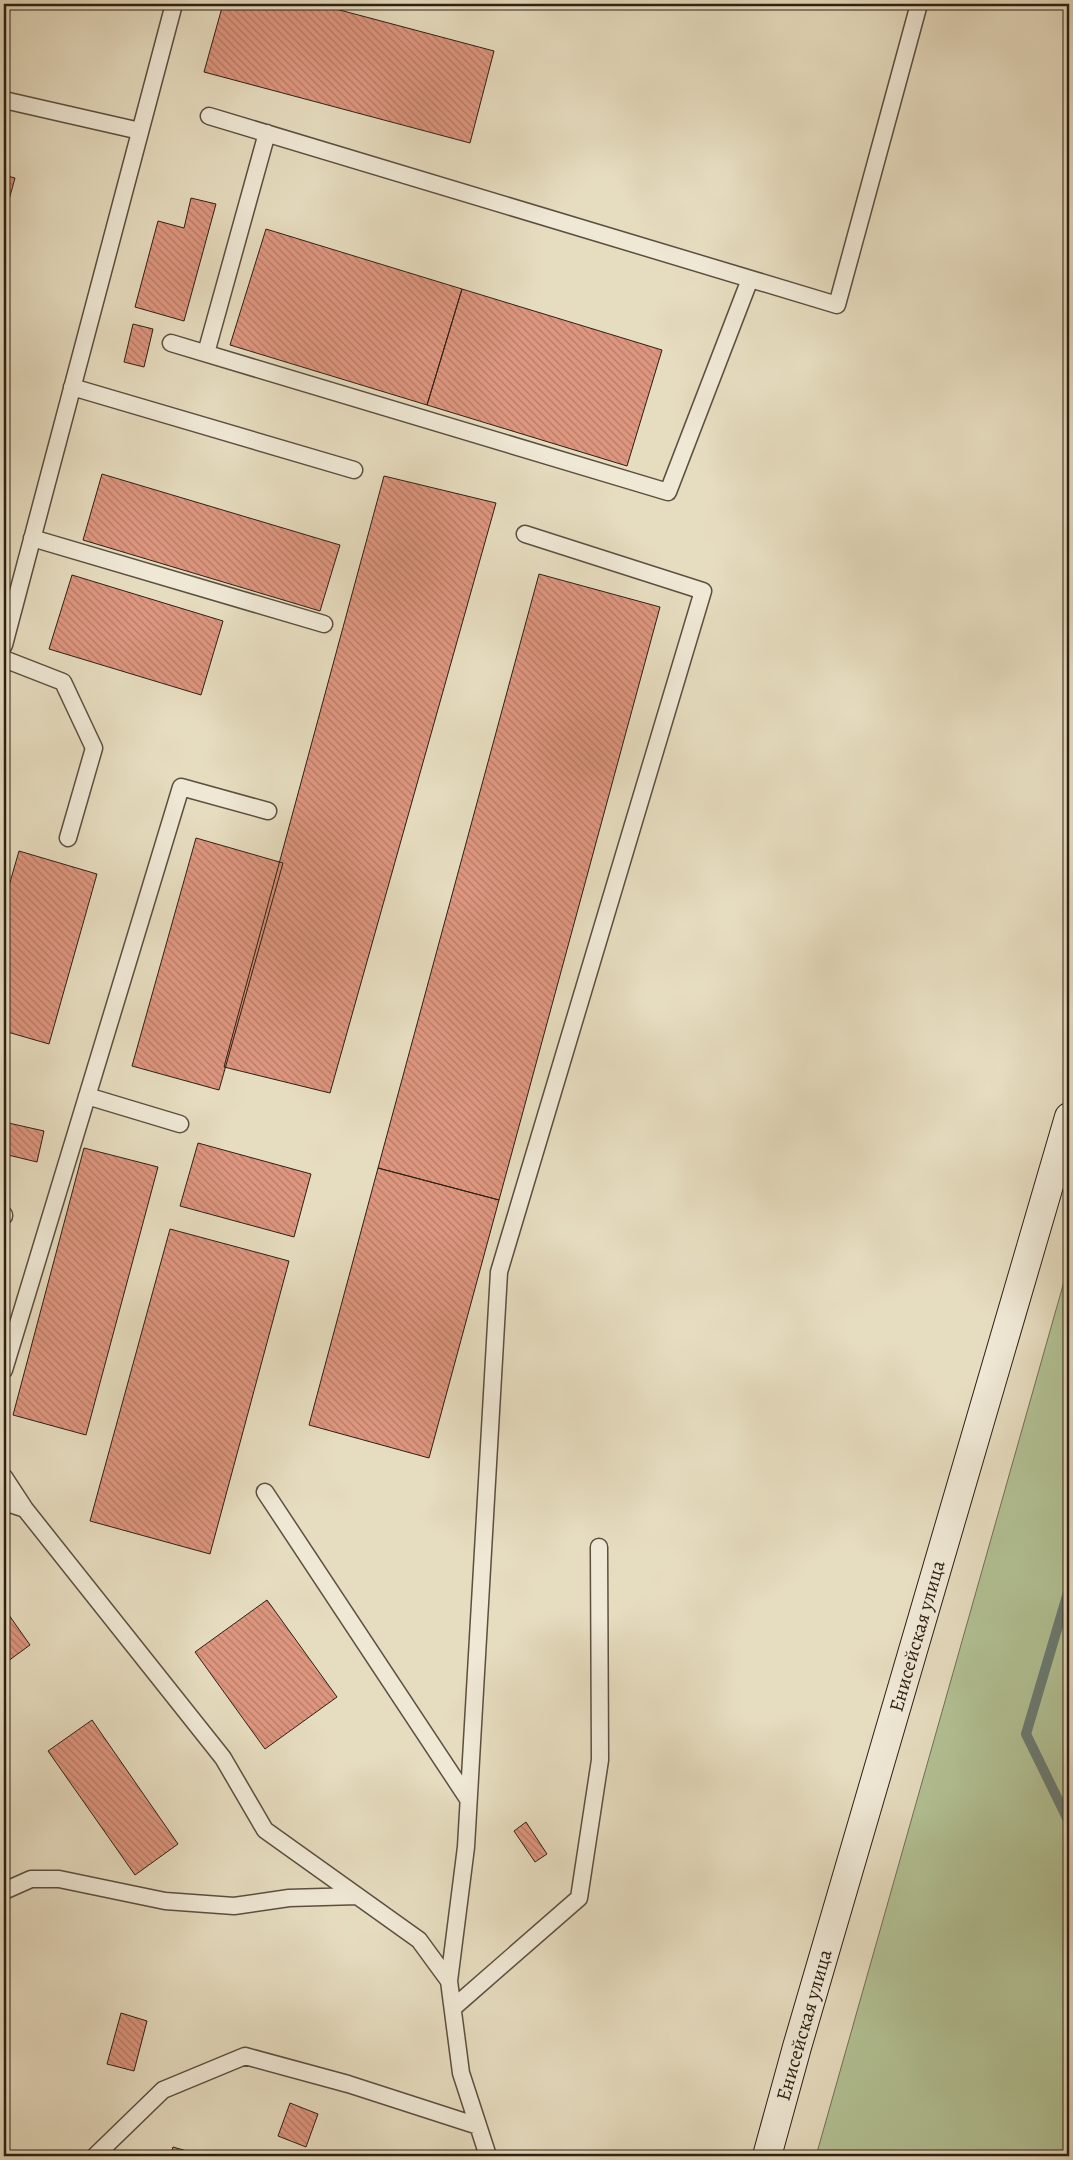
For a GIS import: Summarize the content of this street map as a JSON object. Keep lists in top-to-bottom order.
{
  "streets": {
    "street": ["Енисейская улица"]
  }
}
